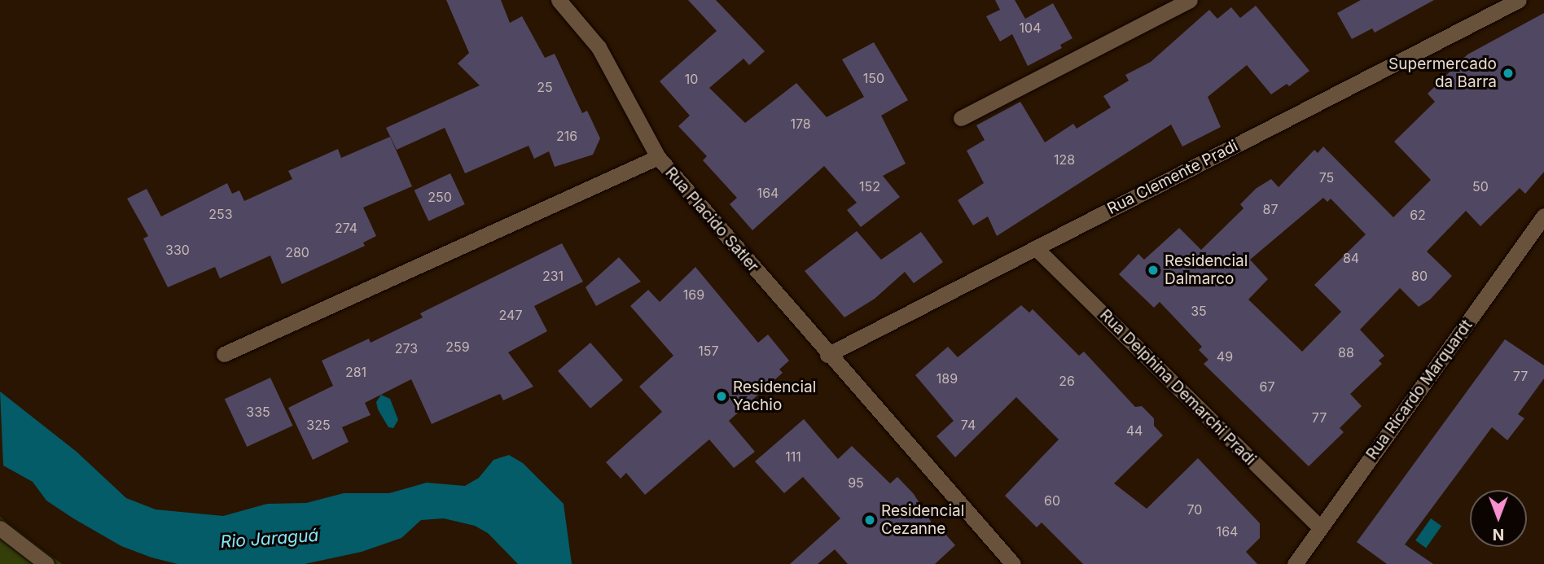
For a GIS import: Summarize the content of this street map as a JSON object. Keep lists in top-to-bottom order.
{
  "streets": {
    "street": [
      "Rua Clemente Pradi",
      "Rua Placido Satler",
      "Rua Delphina Demarchi Pradi",
      "Rua Ricardo Marquardt"
    ]
  },
  "crossings": [
    ["Rua Clemente Pradi", "Rua Placido Satler"],
    ["Rua Clemente Pradi", "Rua Delphina Demarchi Pradi"],
    ["Rua Delphina Demarchi Pradi", "Rua Ricardo Marquardt"]
  ],
  "water": ["Rio Jaraguá"],
  "places": [
    "Supermercado da Barra",
    "Residencial Dalmarco",
    "Residencial Yachio",
    "Residencial Cezanne"
  ],
  "house_numbers": [
    "104",
    "150",
    "10",
    "25",
    "178",
    "216",
    "128",
    "75",
    "152",
    "50",
    "164",
    "250",
    "87",
    "253",
    "62",
    "274",
    "330",
    "280",
    "84",
    "231",
    "80",
    "169",
    "35",
    "247",
    "259",
    "273",
    "157",
    "88",
    "49",
    "281",
    "77",
    "189",
    "26",
    "67",
    "335",
    "77",
    "325",
    "74",
    "44",
    "111",
    "95",
    "60",
    "70",
    "164"
  ],
  "north": "bottom"
}
